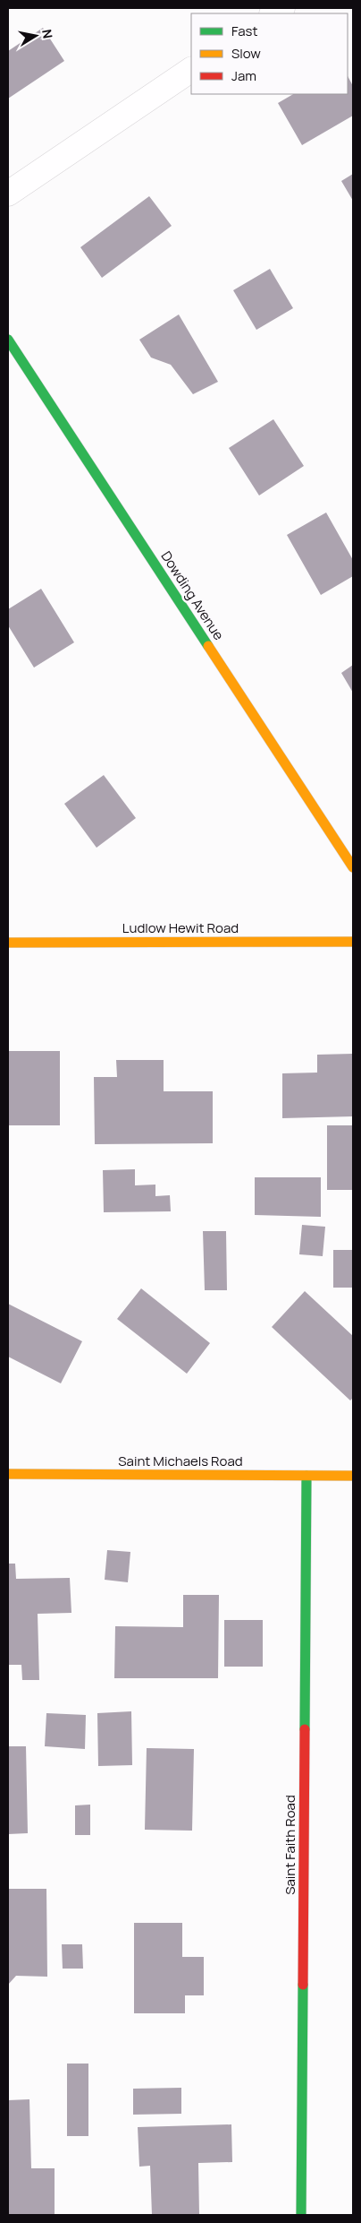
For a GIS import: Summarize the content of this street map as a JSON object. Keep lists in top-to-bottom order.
{
  "streets": {
    "street": [
      "Dowding Avenue",
      "Ludlow Hewit Road",
      "Saint Michaels Road",
      "Saint Faith Road"
    ]
  },
  "crossings": [
    ["Saint Michaels Road", "Saint Faith Road"]
  ],
  "legend": ["Fast", "Slow", "Jam"],
  "north": "right"
}
